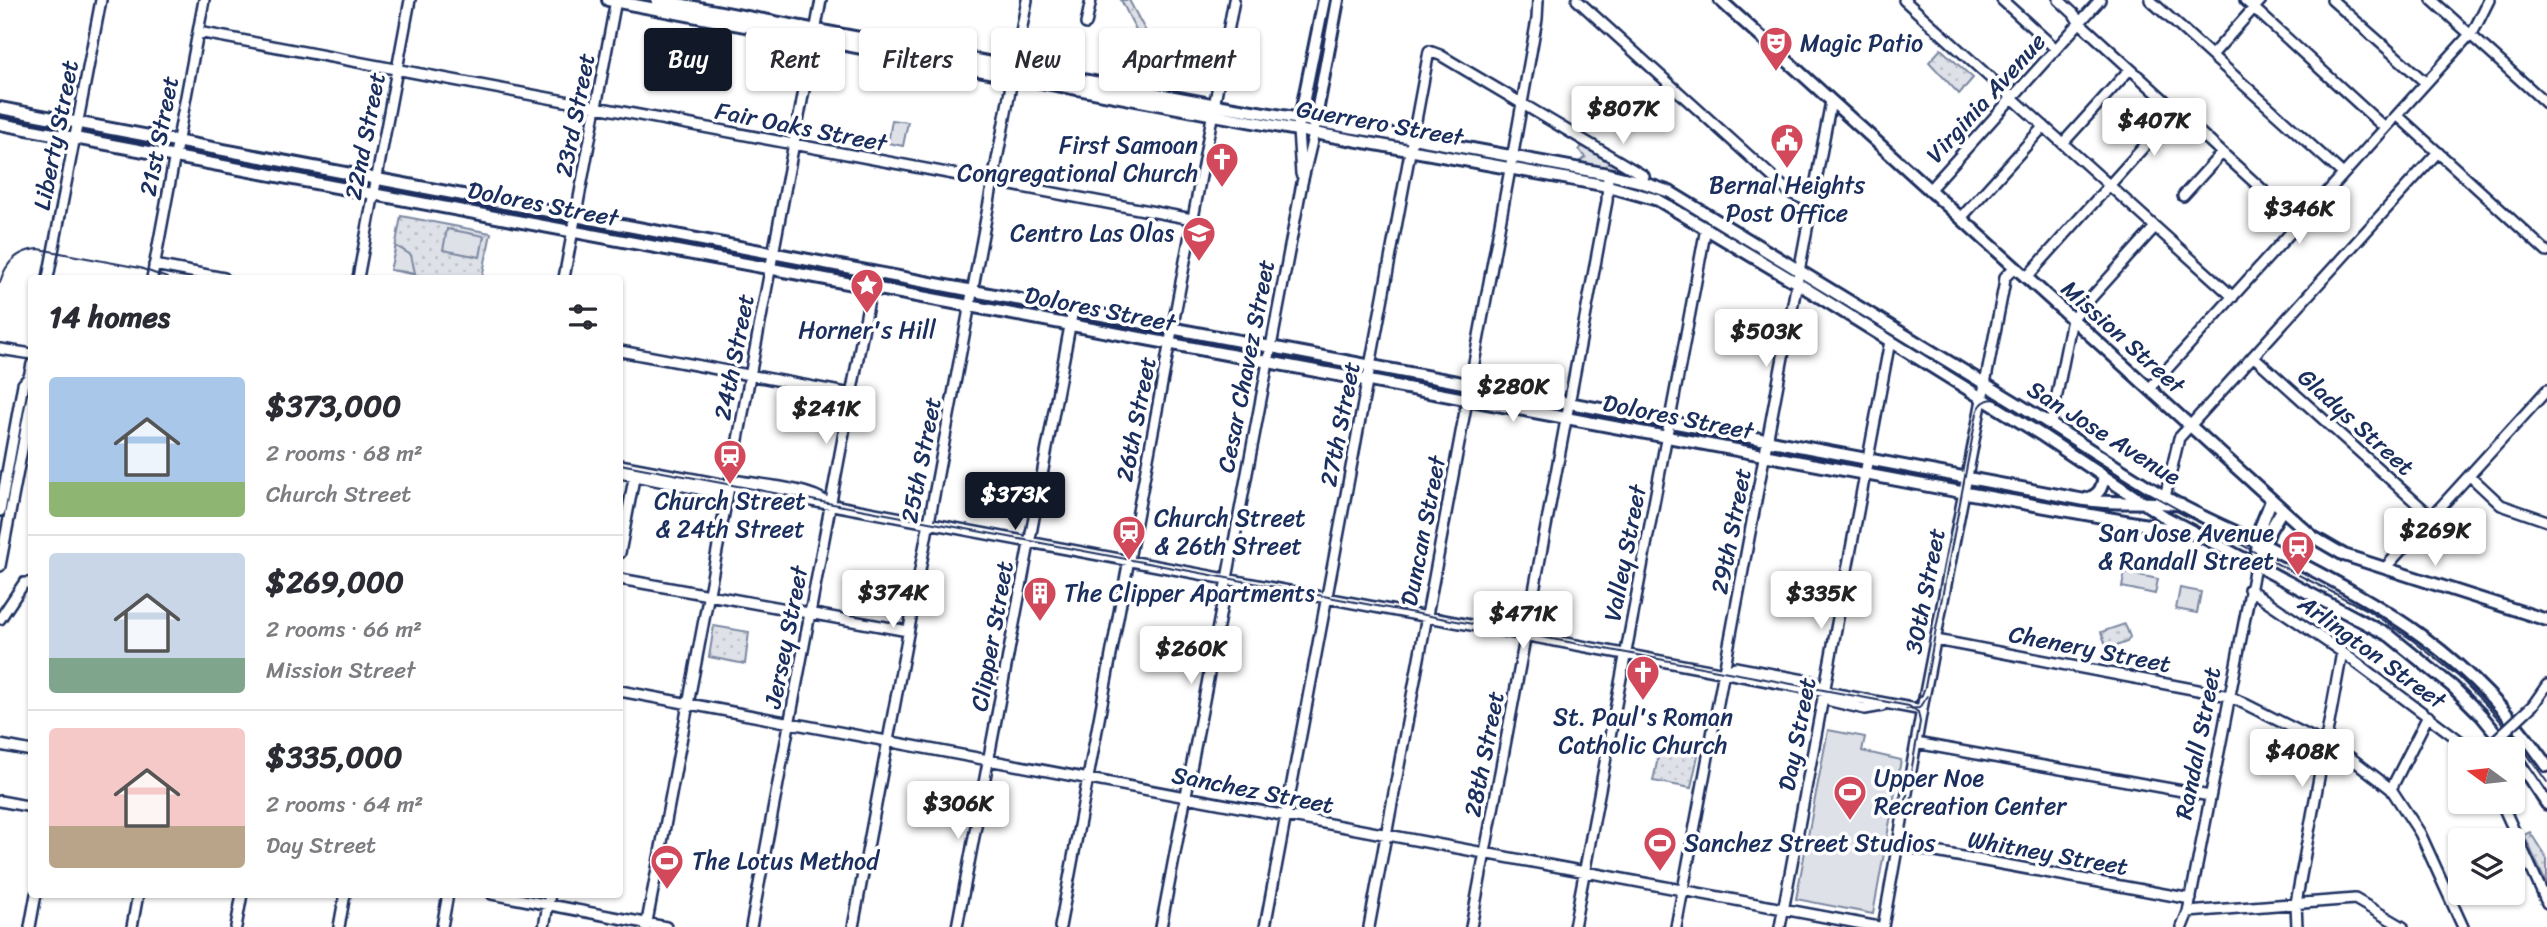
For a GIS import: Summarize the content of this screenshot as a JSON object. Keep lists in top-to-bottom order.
{
  "streets": {
    "main road": [
      "Guerrero Street",
      "Dolores Street",
      "Mission Street",
      "Cesar Chavez Street",
      "San Jose Avenue",
      "Randall Street"
    ],
    "street": [
      "Virginia Avenue",
      "23rd Street",
      "Fair Oaks Street",
      "Liberty Street",
      "21st Street",
      "22nd Street",
      "24th Street",
      "26th Street",
      "Gladys Street",
      "27th Street",
      "25th Street",
      "Duncan Street",
      "29th Street",
      "Valley Street",
      "30th Street",
      "Clipper Street",
      "Jersey Street",
      "Chenery Street",
      "Arlington Street",
      "Day Street",
      "28th Street",
      "Sanchez Street",
      "Whitney Street"
    ]
  },
  "crossings": [
    ["Virginia Avenue", "Mission Street"],
    ["23rd Street", "Guerrero Street"],
    ["23rd Street", "Fair Oaks Street"],
    ["23rd Street", "Dolores Street"],
    ["Guerrero Street", "Cesar Chavez Street"],
    ["Guerrero Street", "26th Street"],
    ["Guerrero Street", "27th Street"],
    ["Guerrero Street", "San Jose Avenue"],
    ["Guerrero Street", "Duncan Street"],
    ["Guerrero Street", "28th Street"],
    ["Fair Oaks Street", "21st Street"],
    ["Fair Oaks Street", "22nd Street"],
    ["Fair Oaks Street", "24th Street"],
    ["Fair Oaks Street", "26th Street"],
    ["Fair Oaks Street", "25th Street"],
    ["Liberty Street", "Dolores Street"],
    ["21st Street", "Dolores Street"],
    ["22nd Street", "Dolores Street"],
    ["Dolores Street", "24th Street"],
    ["Dolores Street", "Cesar Chavez Street"],
    ["Dolores Street", "26th Street"],
    ["Dolores Street", "27th Street"],
    ["Dolores Street", "San Jose Avenue"],
    ["Dolores Street", "25th Street"],
    ["Dolores Street", "Duncan Street"],
    ["Dolores Street", "29th Street"],
    ["Dolores Street", "Valley Street"],
    ["Dolores Street", "30th Street"],
    ["Dolores Street", "Clipper Street"],
    ["Dolores Street", "Jersey Street"],
    ["Dolores Street", "Day Street"],
    ["Dolores Street", "28th Street"],
    ["Mission Street", "29th Street"],
    ["Mission Street", "30th Street"],
    ["Mission Street", "Randall Street"],
    ["24th Street", "Sanchez Street"],
    ["Cesar Chavez Street", "Sanchez Street"],
    ["26th Street", "Sanchez Street"],
    ["27th Street", "Duncan Street"],
    ["27th Street", "Sanchez Street"],
    ["San Jose Avenue", "29th Street"],
    ["San Jose Avenue", "Valley Street"],
    ["San Jose Avenue", "30th Street"],
    ["San Jose Avenue", "Day Street"],
    ["San Jose Avenue", "Randall Street"],
    ["San Jose Avenue", "28th Street"],
    ["25th Street", "Sanchez Street"],
    ["Duncan Street", "Sanchez Street"],
    ["29th Street", "Sanchez Street"],
    ["Valley Street", "Sanchez Street"],
    ["30th Street", "Chenery Street"],
    ["30th Street", "Sanchez Street"],
    ["30th Street", "Whitney Street"],
    ["Clipper Street", "Sanchez Street"],
    ["Jersey Street", "Sanchez Street"],
    ["Chenery Street", "Randall Street"],
    ["Arlington Street", "Randall Street"],
    ["Day Street", "Sanchez Street"],
    ["Randall Street", "Whitney Street"],
    ["28th Street", "Sanchez Street"]
  ],
  "places": {
    "theatre": ["Magic Patio"],
    "public building": ["Bernal Heights Post Office"],
    "church": ["First Samoan Congregational Church", "St. Paul's Roman Catholic Church"],
    "school or university": ["Centro Las Olas"],
    "place": ["Horner's Hill"],
    "station": ["Church Street & 24th Street", "Church Street & 26th Street", "San Jose Avenue & Randall Street"],
    "building": ["The Clipper Apartments"],
    "sports": ["Upper Noe Recreation Center", "Sanchez Street Studios", "The Lotus Method"]
  },
  "north": "left",
  "page": {
    "chip": [
      "Buy",
      "Rent",
      "Filters",
      "New",
      "Apartment"
    ],
    "price": [
      "$807K",
      "$407K",
      "$346K",
      "$503K",
      "$280K",
      "$241K",
      "$373K",
      "$269K",
      "$374K",
      "$335K",
      "$471K",
      "$260K",
      "$408K",
      "$306K"
    ],
    "heading": "14 homes",
    "list": [
      {
        "name": "$373,000",
        "note": "2 rooms · 68 m² · Church Street"
      },
      {
        "name": "$269,000",
        "note": "2 rooms · 66 m² · Mission Street"
      },
      {
        "name": "$335,000",
        "note": "2 rooms · 64 m² · Day Street"
      }
    ]
  }
}
